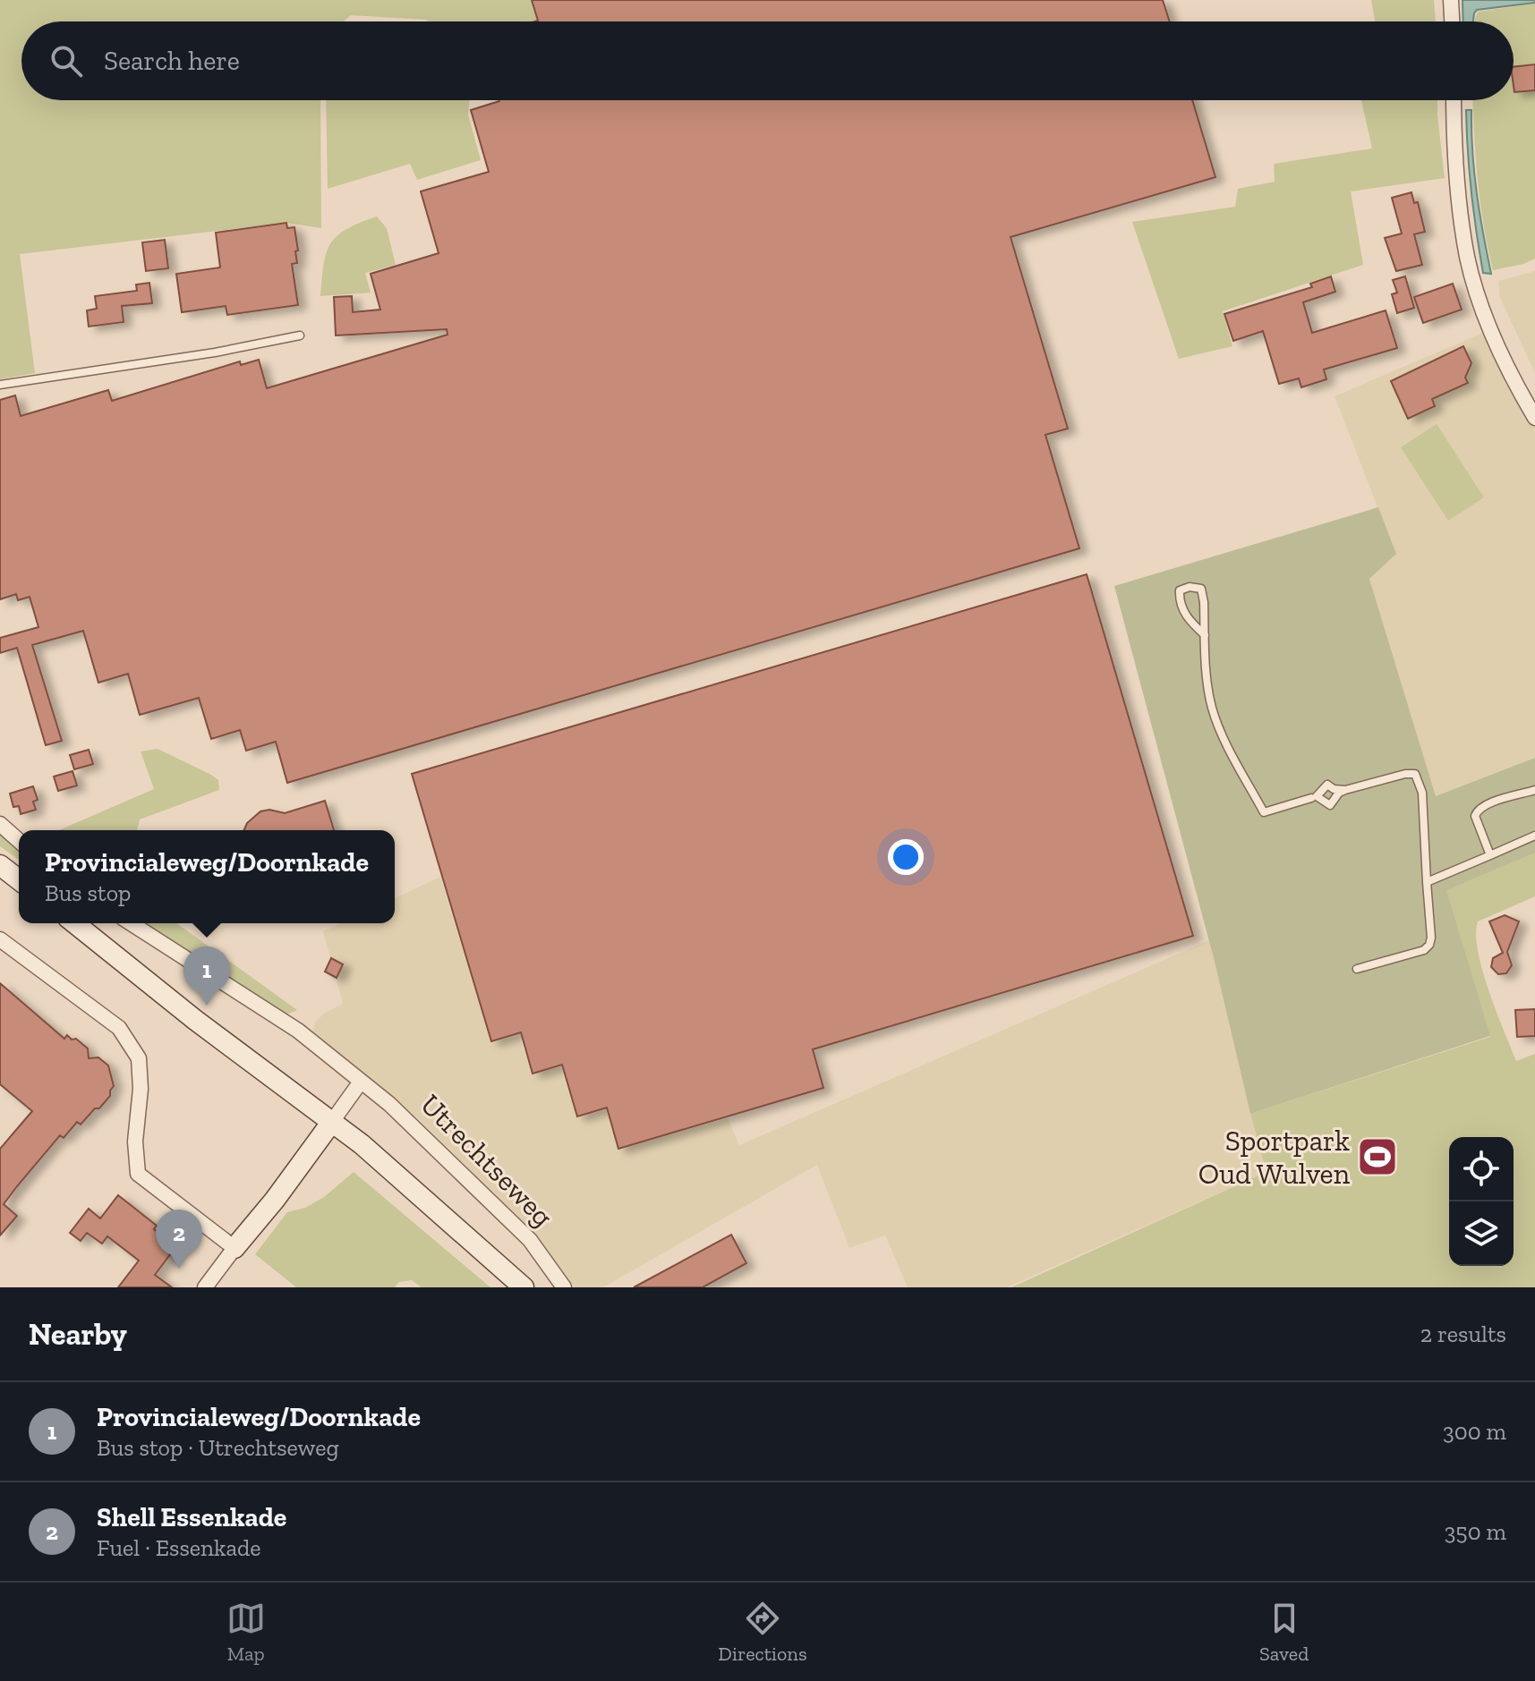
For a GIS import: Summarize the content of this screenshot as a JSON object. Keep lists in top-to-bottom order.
{
  "streets": {
    "street": ["Utrechtseweg"]
  },
  "places": {
    "sports": ["Sportpark Oud Wulven"]
  },
  "page": {
    "search": "Search here",
    "popup": ["Provincialeweg/Doornkade", "Bus stop"],
    "pins": ["1", "2"],
    "heading": ["Nearby", "2 results"],
    "list": [
      {
        "mark": "1",
        "name": "Provincialeweg/Doornkade",
        "note": "Bus stop · Utrechtseweg",
        "value": "300 m"
      },
      {
        "mark": "2",
        "name": "Shell Essenkade",
        "note": "Fuel · Essenkade",
        "value": "350 m"
      }
    ],
    "nav": ["Map", "Directions", "Saved"]
  }
}
